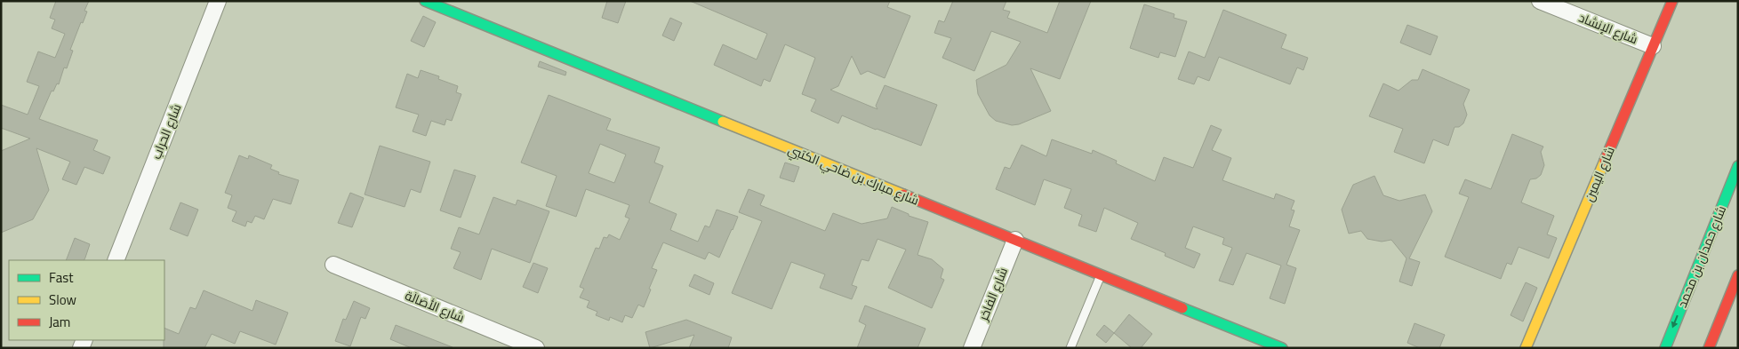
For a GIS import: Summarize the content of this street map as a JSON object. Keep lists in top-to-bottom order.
{
  "streets": {
    "street": [
      "شارع الإنشاد",
      "شارع الحراب",
      "شارع اليمين",
      "شارع مبارك بن ضاحي الكتبي",
      "شارع حمدان بن محمد",
      "شارع الفاخر",
      "شارع الأَصَالَة"
    ]
  },
  "crossings": [
    ["شارع الإنشاد", "شارع اليمين"],
    ["شارع مبارك بن ضاحي الكتبي", "شارع الفاخر"]
  ],
  "legend": ["Fast", "Slow", "Jam"]
}
